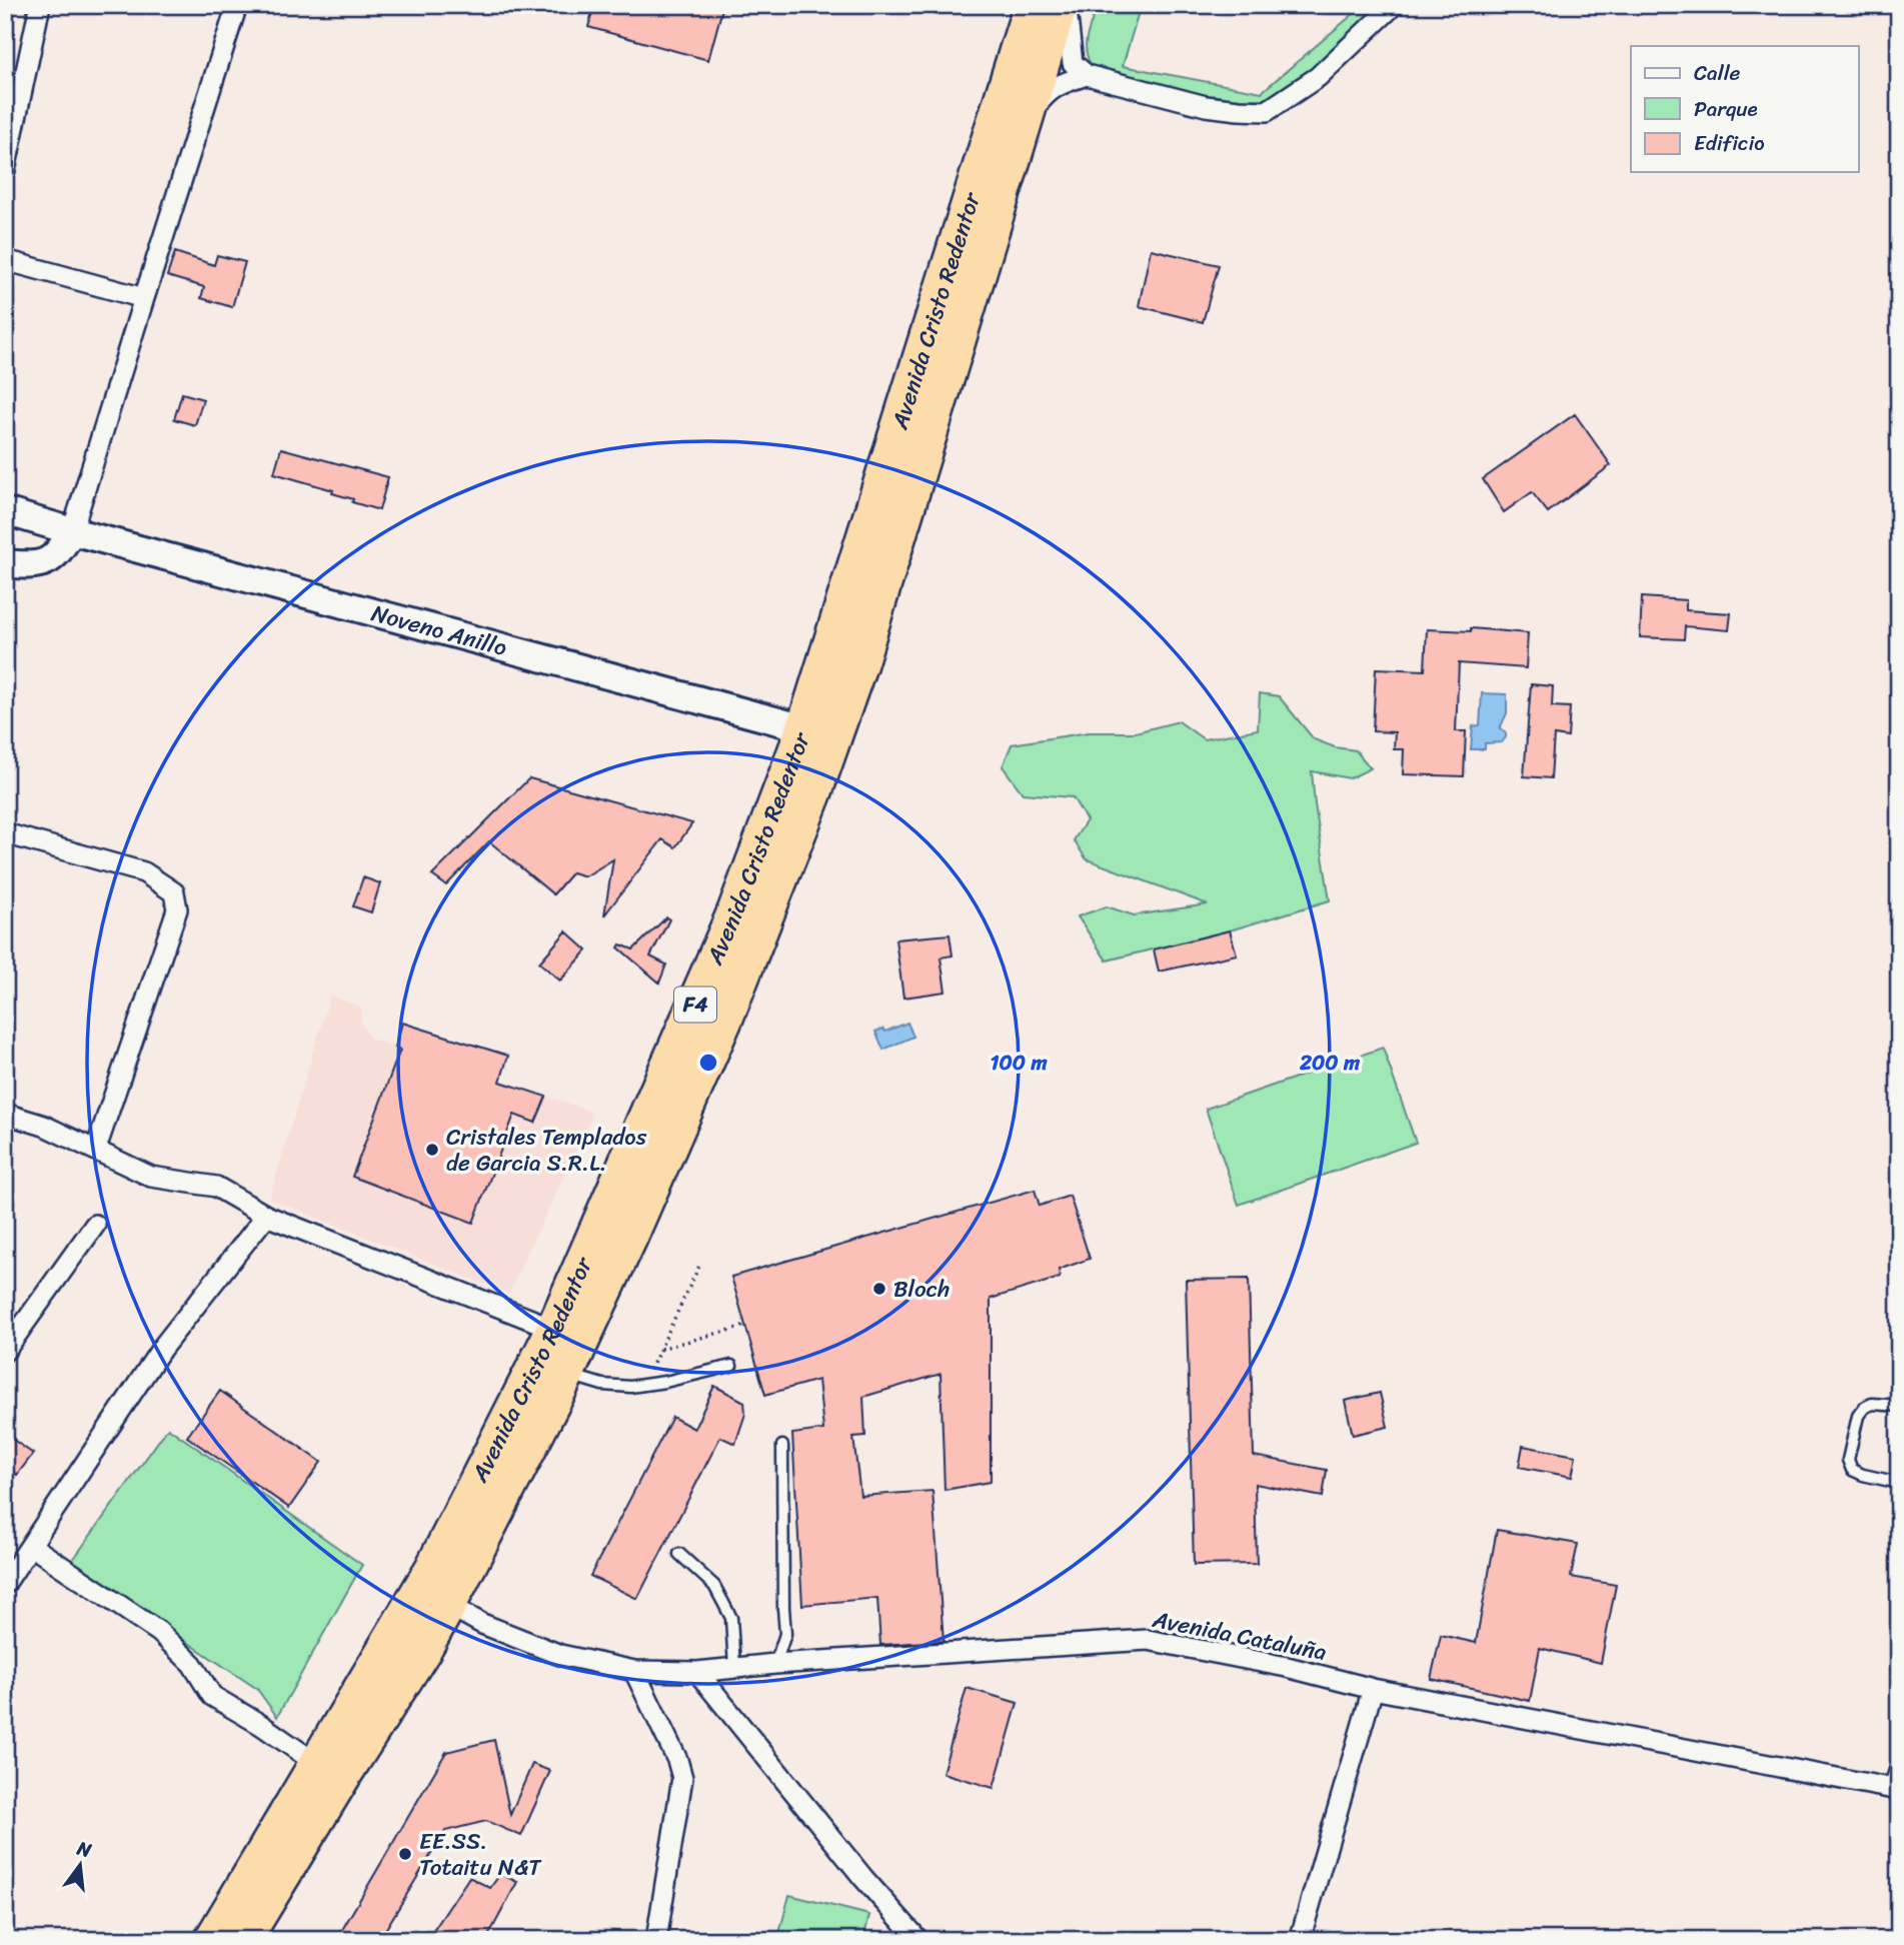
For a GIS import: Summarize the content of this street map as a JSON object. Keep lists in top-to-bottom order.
{
  "streets": {
    "highway": ["Avenida Cristo Redentor", "F4"],
    "street": ["Noveno Anillo", "Avenida Cataluña"]
  },
  "crossings": [
    ["Avenida Cristo Redentor", "Noveno Anillo"],
    ["Avenida Cristo Redentor", "Avenida Cataluña"]
  ],
  "places": ["Cristales Templados de Garcia S.R.L.", "Bloch", "EE.SS. Totaitu N&T"],
  "legend": ["Calle", "Parque", "Edificio"],
  "north": "top",
  "rings": ["100 m", "200 m"]
}
